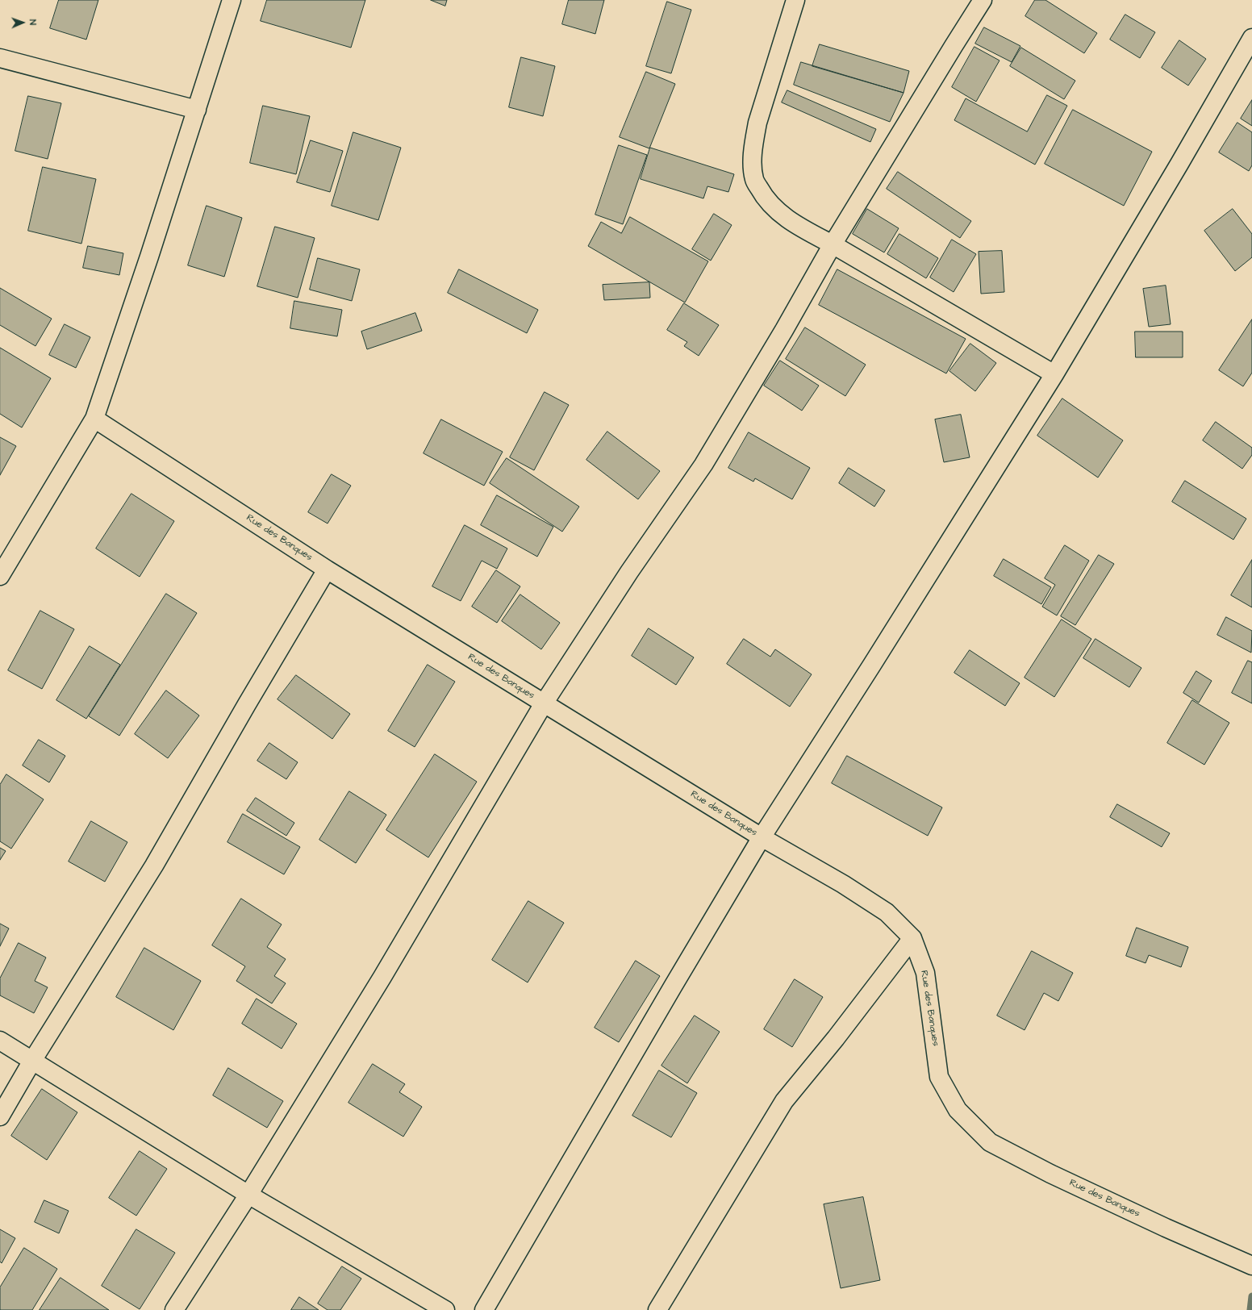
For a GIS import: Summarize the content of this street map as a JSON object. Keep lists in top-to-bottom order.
{
  "streets": {
    "street": ["Rue des Banques"]
  },
  "north": "right"
}
